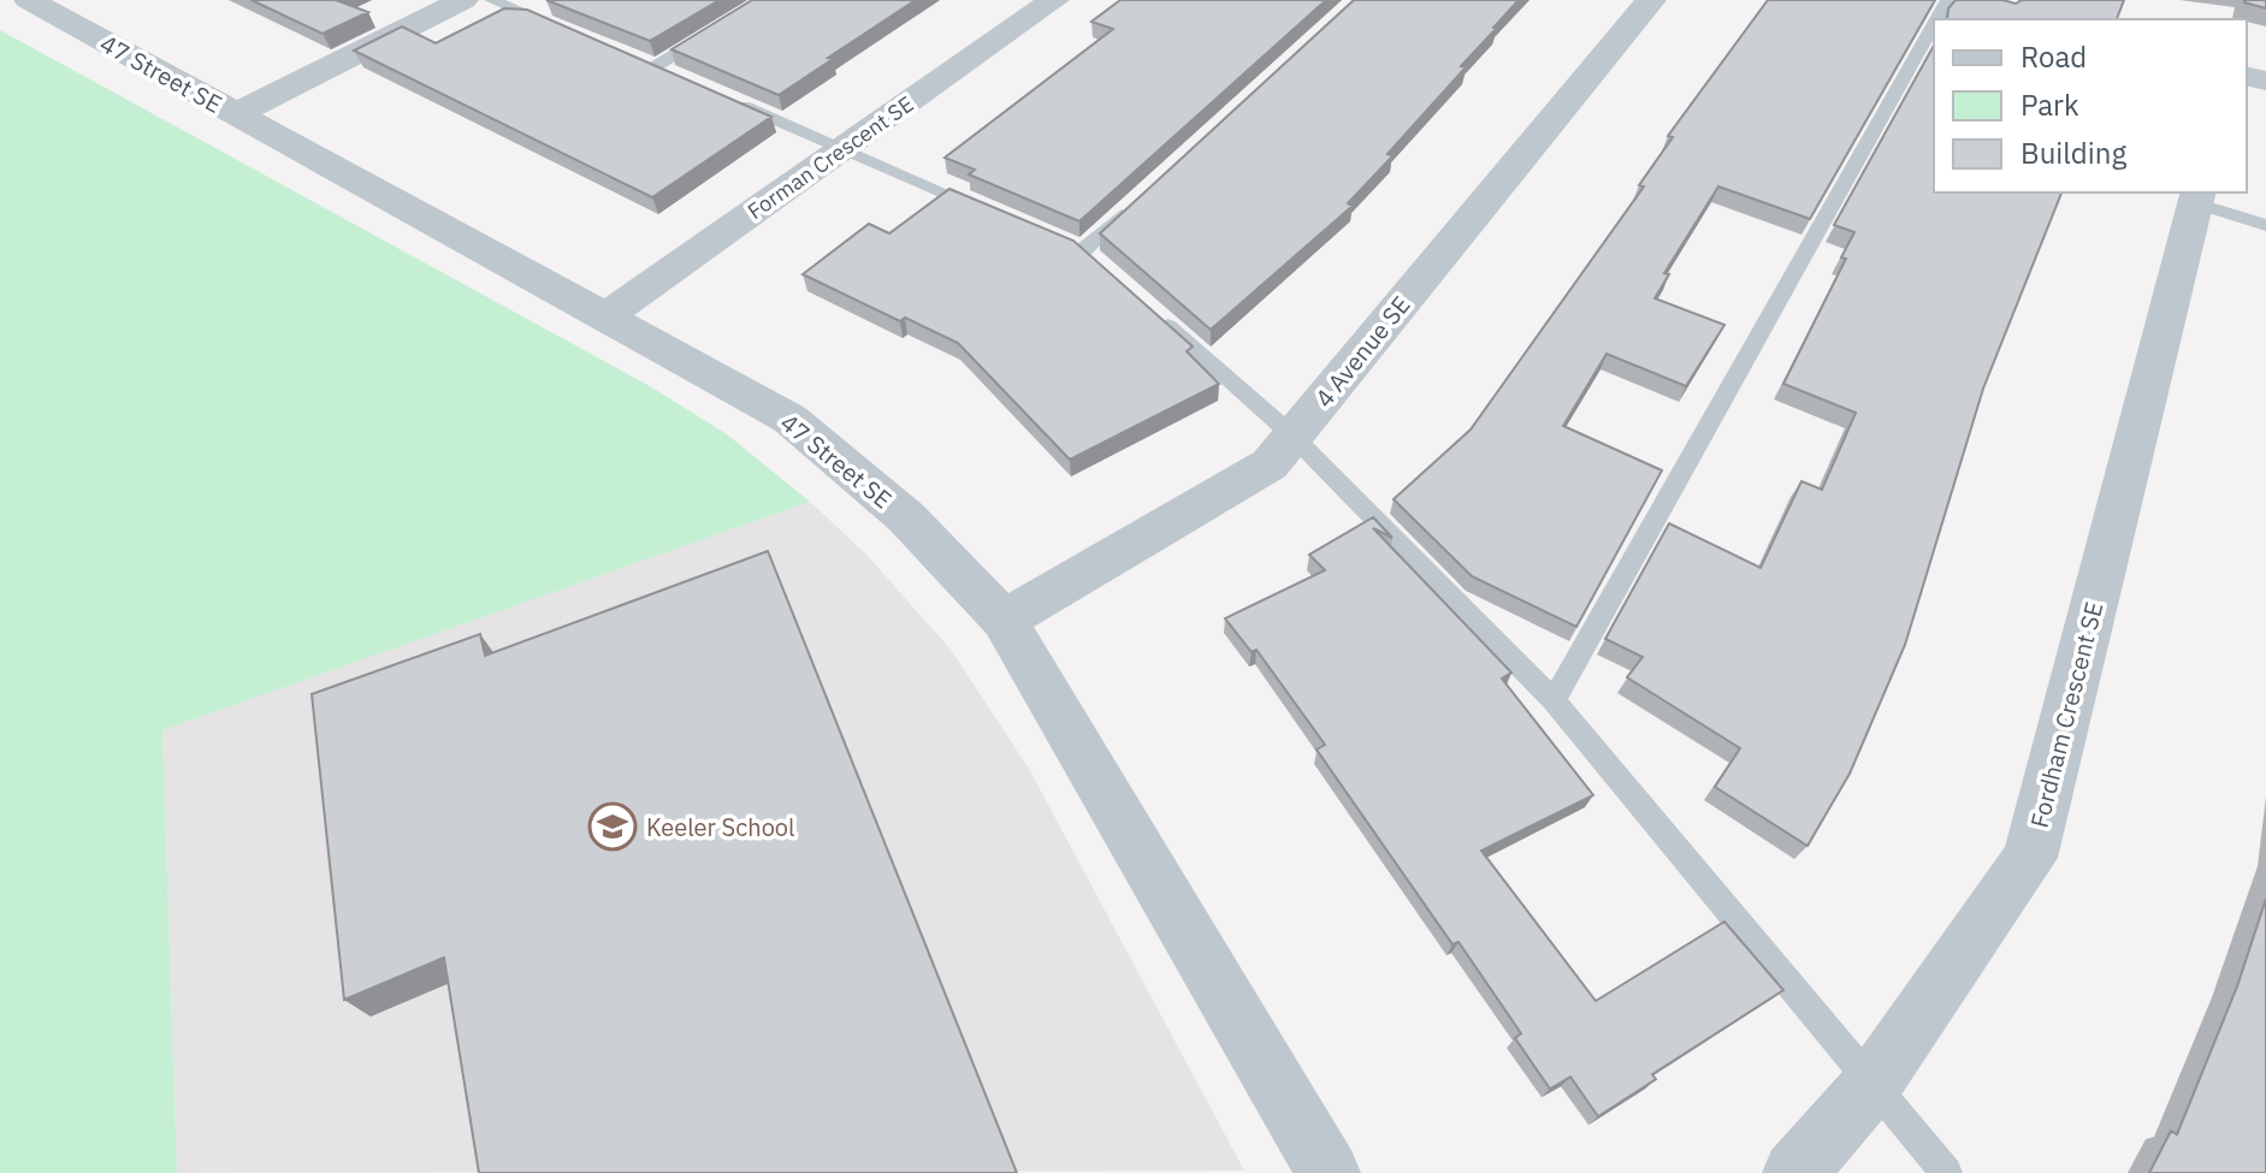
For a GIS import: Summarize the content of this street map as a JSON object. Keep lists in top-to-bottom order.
{
  "streets": {
    "street": [
      "47 Street SE",
      "Forman Crescent SE",
      "4 Avenue SE",
      "Fordham Crescent SE"
    ]
  },
  "crossings": [
    ["47 Street SE", "Forman Crescent SE"],
    ["47 Street SE", "4 Avenue SE"]
  ],
  "places": {
    "school or university": ["Keeler School"]
  },
  "legend": ["Road", "Park", "Building"]
}
